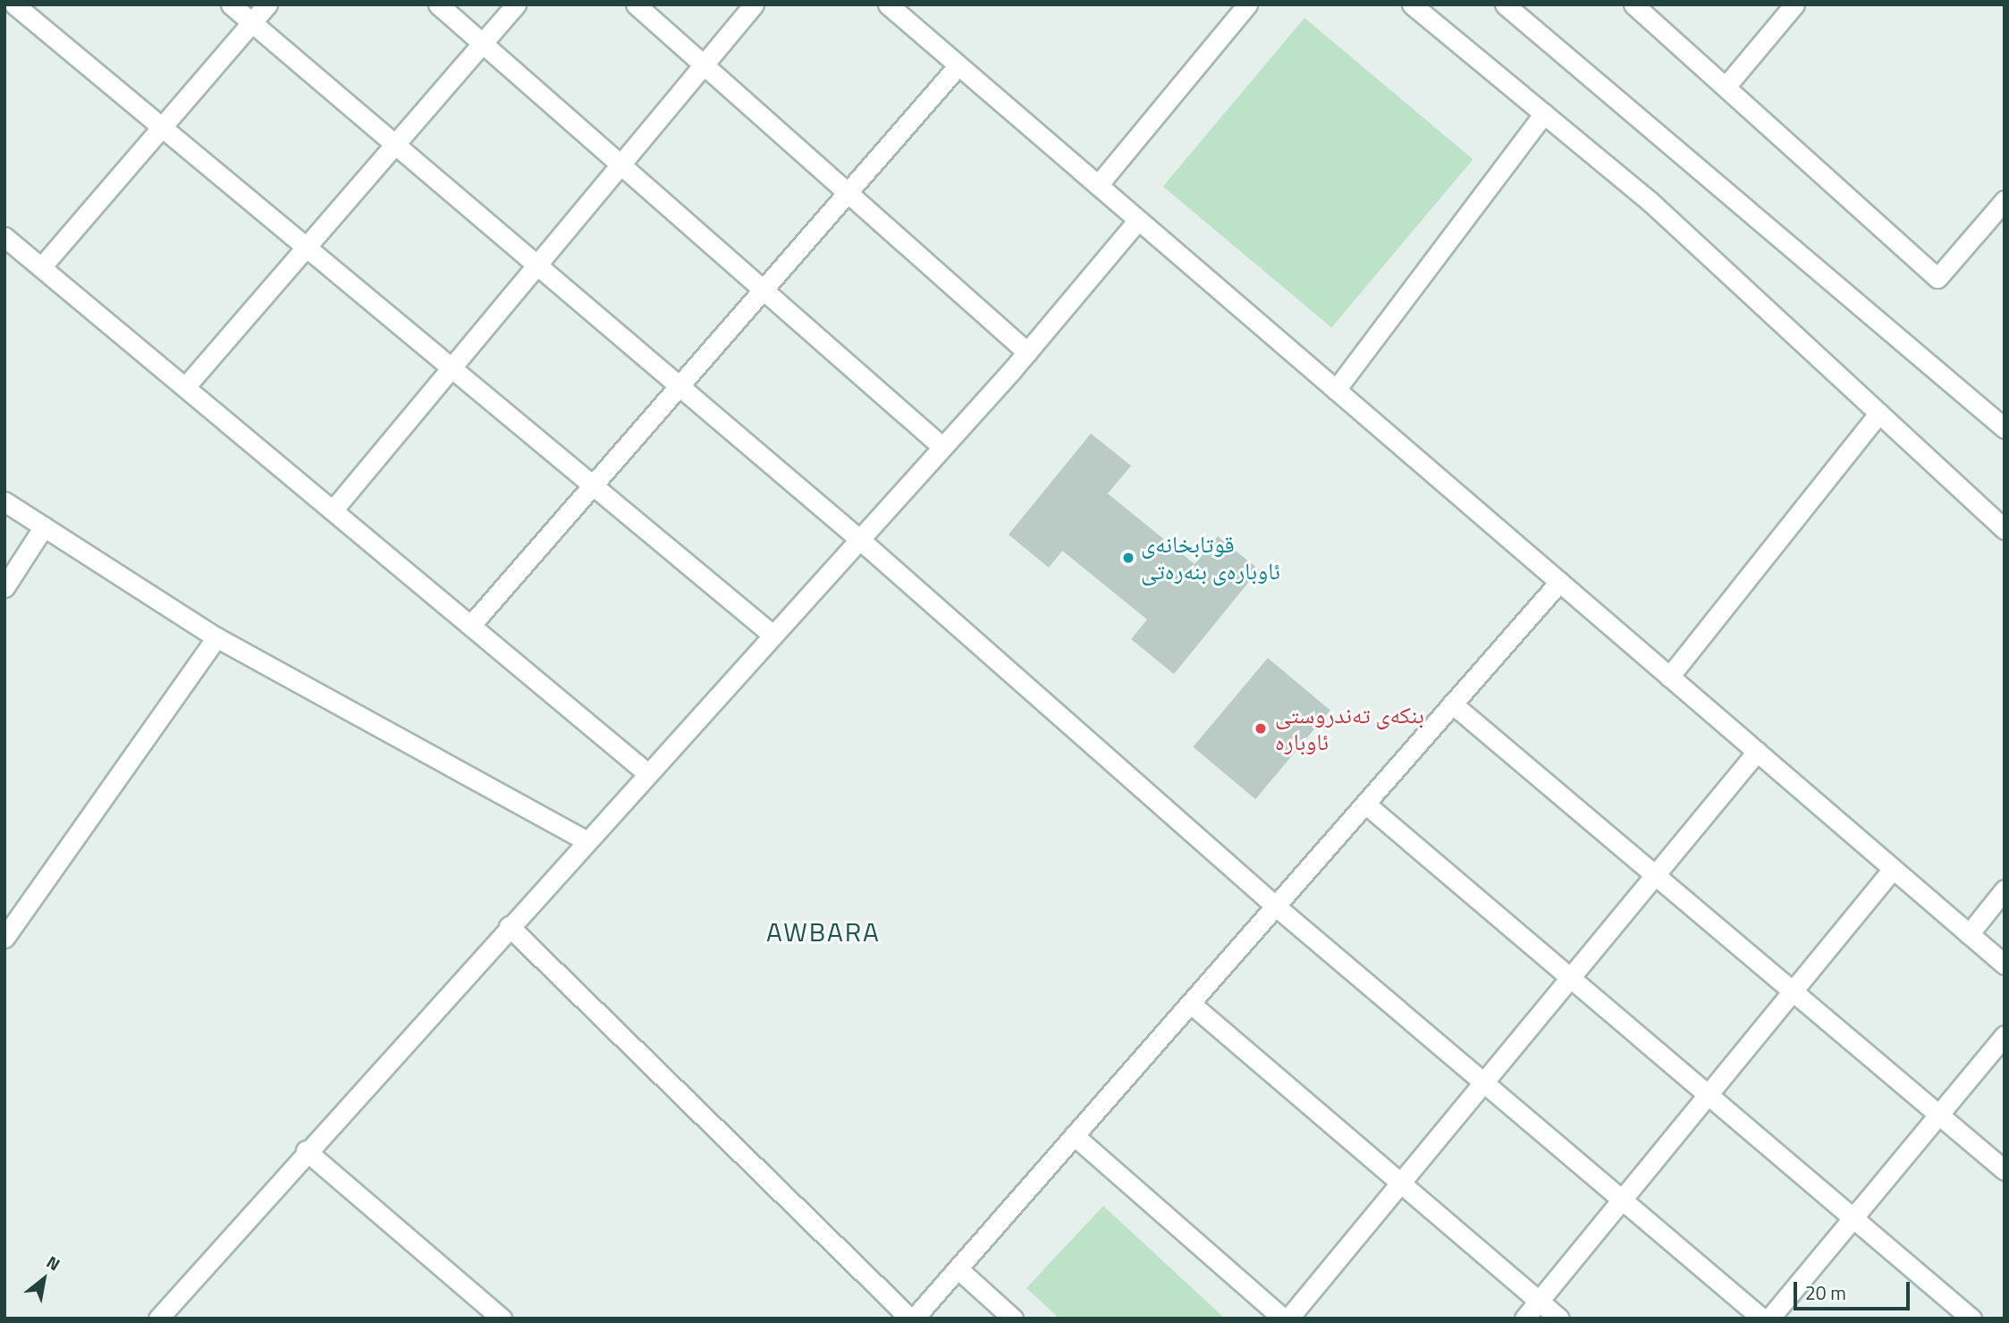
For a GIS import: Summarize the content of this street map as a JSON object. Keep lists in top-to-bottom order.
{
  "districts": ["AWBARA"],
  "places": ["قوتابخانەی ئاوبارەی بنەرەتی", "بنکەی تەندروستی ئاوبارە"],
  "scale_bar": "20 m",
  "north": "top right"
}
